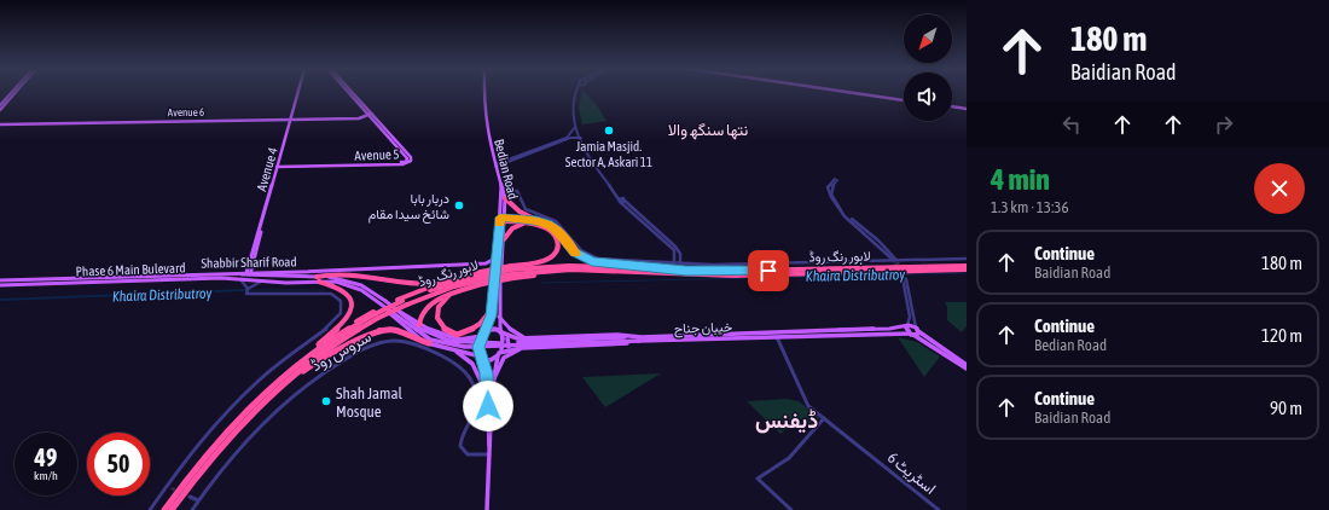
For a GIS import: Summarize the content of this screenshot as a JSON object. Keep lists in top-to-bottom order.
{
  "streets": {
    "highway": ["لاہور رنگ روڈ"],
    "main road": [
      "Avenue 6",
      "Avenue 5",
      "Avenue 4",
      "Bedian Road",
      "Shabbir Sharif Road",
      "Phase 6 Main Bulevard",
      "خیبان جناح"
    ],
    "street": ["سروس روڈ", "اسٹریٹ 6"]
  },
  "crossings": [
    ["Avenue 6", "Avenue 5"],
    ["Avenue 6", "Avenue 4"],
    ["Avenue 5", "Avenue 4"],
    ["Avenue 4", "Shabbir Sharif Road"],
    ["Bedian Road", "خیبان جناح"],
    ["خیبان جناح", "اسٹریٹ 6"]
  ],
  "districts": ["نتھا سنگھ والا", "ڈیفنس"],
  "water": ["Khaira Distributroy"],
  "places": ["Jamia Masjid. Sector A, Askari 11", "دربار بابا شائخ سیدا مقام", "Shah Jamal Mosque"],
  "north": "bottom left",
  "page": {
    "turn": ["180 m", "Baidian Road"],
    "heading": ["4 min", "1.3 km · 13:36"],
    "list": [
      {
        "name": "Continue",
        "note": "Baidian Road",
        "value": "180 m"
      },
      {
        "name": "Continue",
        "note": "Bedian Road",
        "value": "120 m"
      },
      {
        "name": "Continue",
        "note": "Baidian Road",
        "value": "90 m"
      }
    ],
    "speed": "49 km/h",
    "limit": "50"
  }
}
